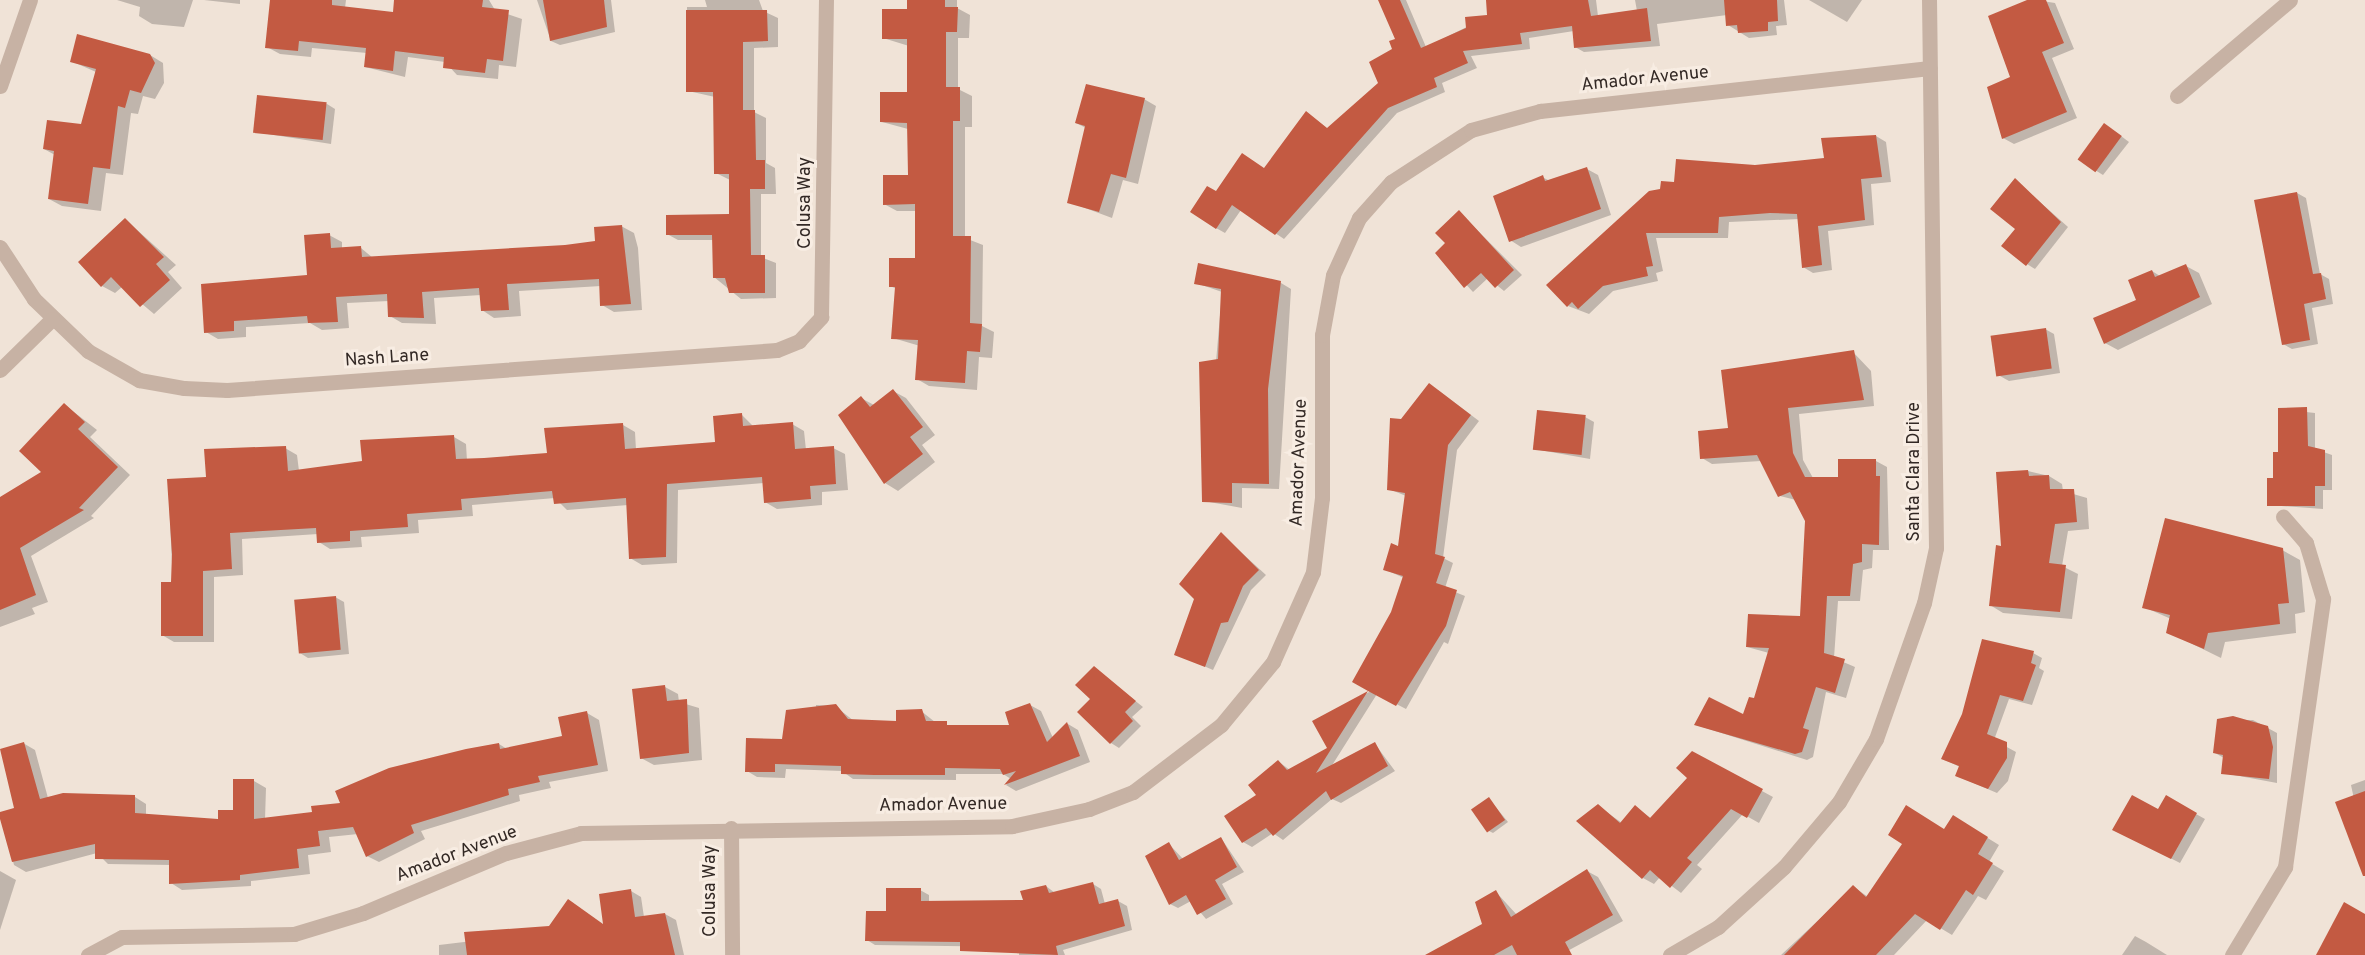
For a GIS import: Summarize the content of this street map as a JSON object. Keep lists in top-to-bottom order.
{
  "streets": {
    "street": [
      "Amador Avenue",
      "Colusa Way",
      "Nash Lane",
      "Santa Clara Drive"
    ]
  },
  "crossings": [
    ["Amador Avenue", "Colusa Way"],
    ["Amador Avenue", "Santa Clara Drive"],
    ["Colusa Way", "Nash Lane"]
  ]
}
